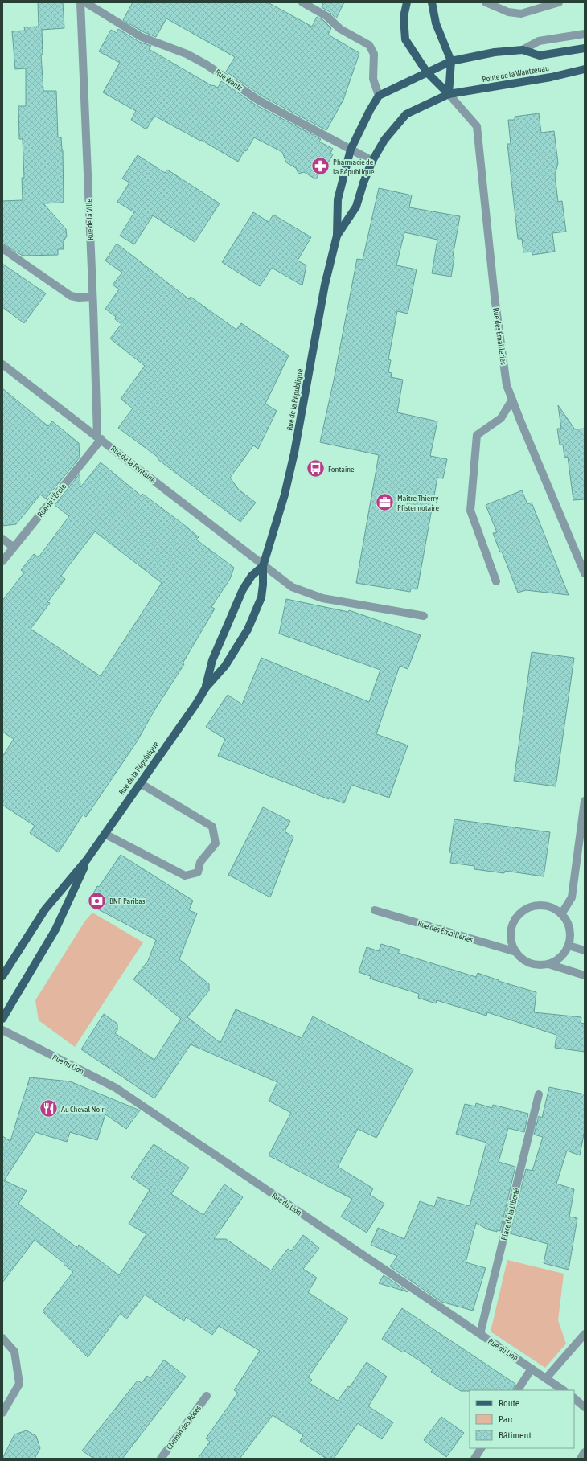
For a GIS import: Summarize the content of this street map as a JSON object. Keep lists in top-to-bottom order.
{
  "streets": {
    "main road": ["Route de la Wantzenau", "Rue de la République"],
    "street": [
      "Rue Wantz",
      "Rue de la Ville",
      "Rue des Émailleries",
      "Rue de la Fontaine",
      "Rue de l'École",
      "Rue du Lion",
      "Place de la Liberté",
      "Chemin des Roses"
    ]
  },
  "crossings": [
    ["Route de la Wantzenau", "Rue des Émailleries"],
    ["Route de la Wantzenau", "Rue de la République"],
    ["Rue Wantz", "Rue de la République"],
    ["Rue de la Ville", "Rue de la Fontaine"],
    ["Rue de la Ville", "Rue de l'École"],
    ["Rue des Émailleries", "Rue de la République"],
    ["Rue de la République", "Rue de la Fontaine"],
    ["Rue de la Fontaine", "Rue de l'École"],
    ["Rue du Lion", "Place de la Liberté"]
  ],
  "places": {
    "pharmacy": ["Pharmacie de la République"],
    "bus stop": ["Fontaine"],
    "office": ["Maître Thierry Pfister notaire"],
    "bank": ["BNP Paribas"],
    "restaurant": ["Au Cheval Noir"]
  },
  "legend": ["Route", "Parc", "Bâtiment"]
}
